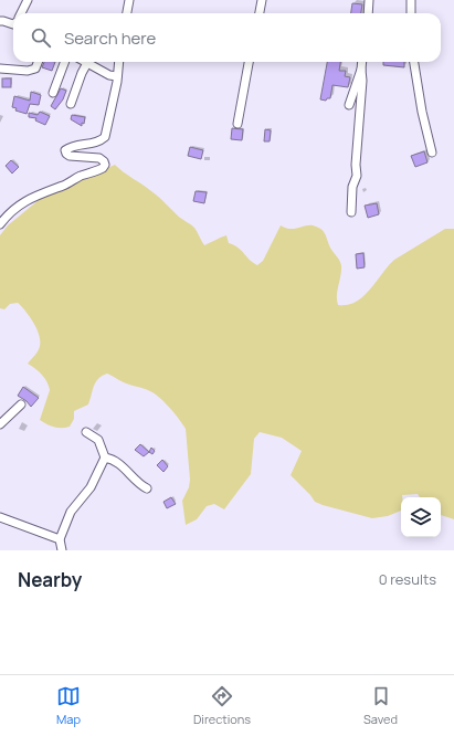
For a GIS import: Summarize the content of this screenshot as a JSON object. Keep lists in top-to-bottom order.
{
  "page": {
    "search": "Search here",
    "heading": ["Nearby", "0 results"],
    "nav": ["Map", "Directions", "Saved"]
  }
}
